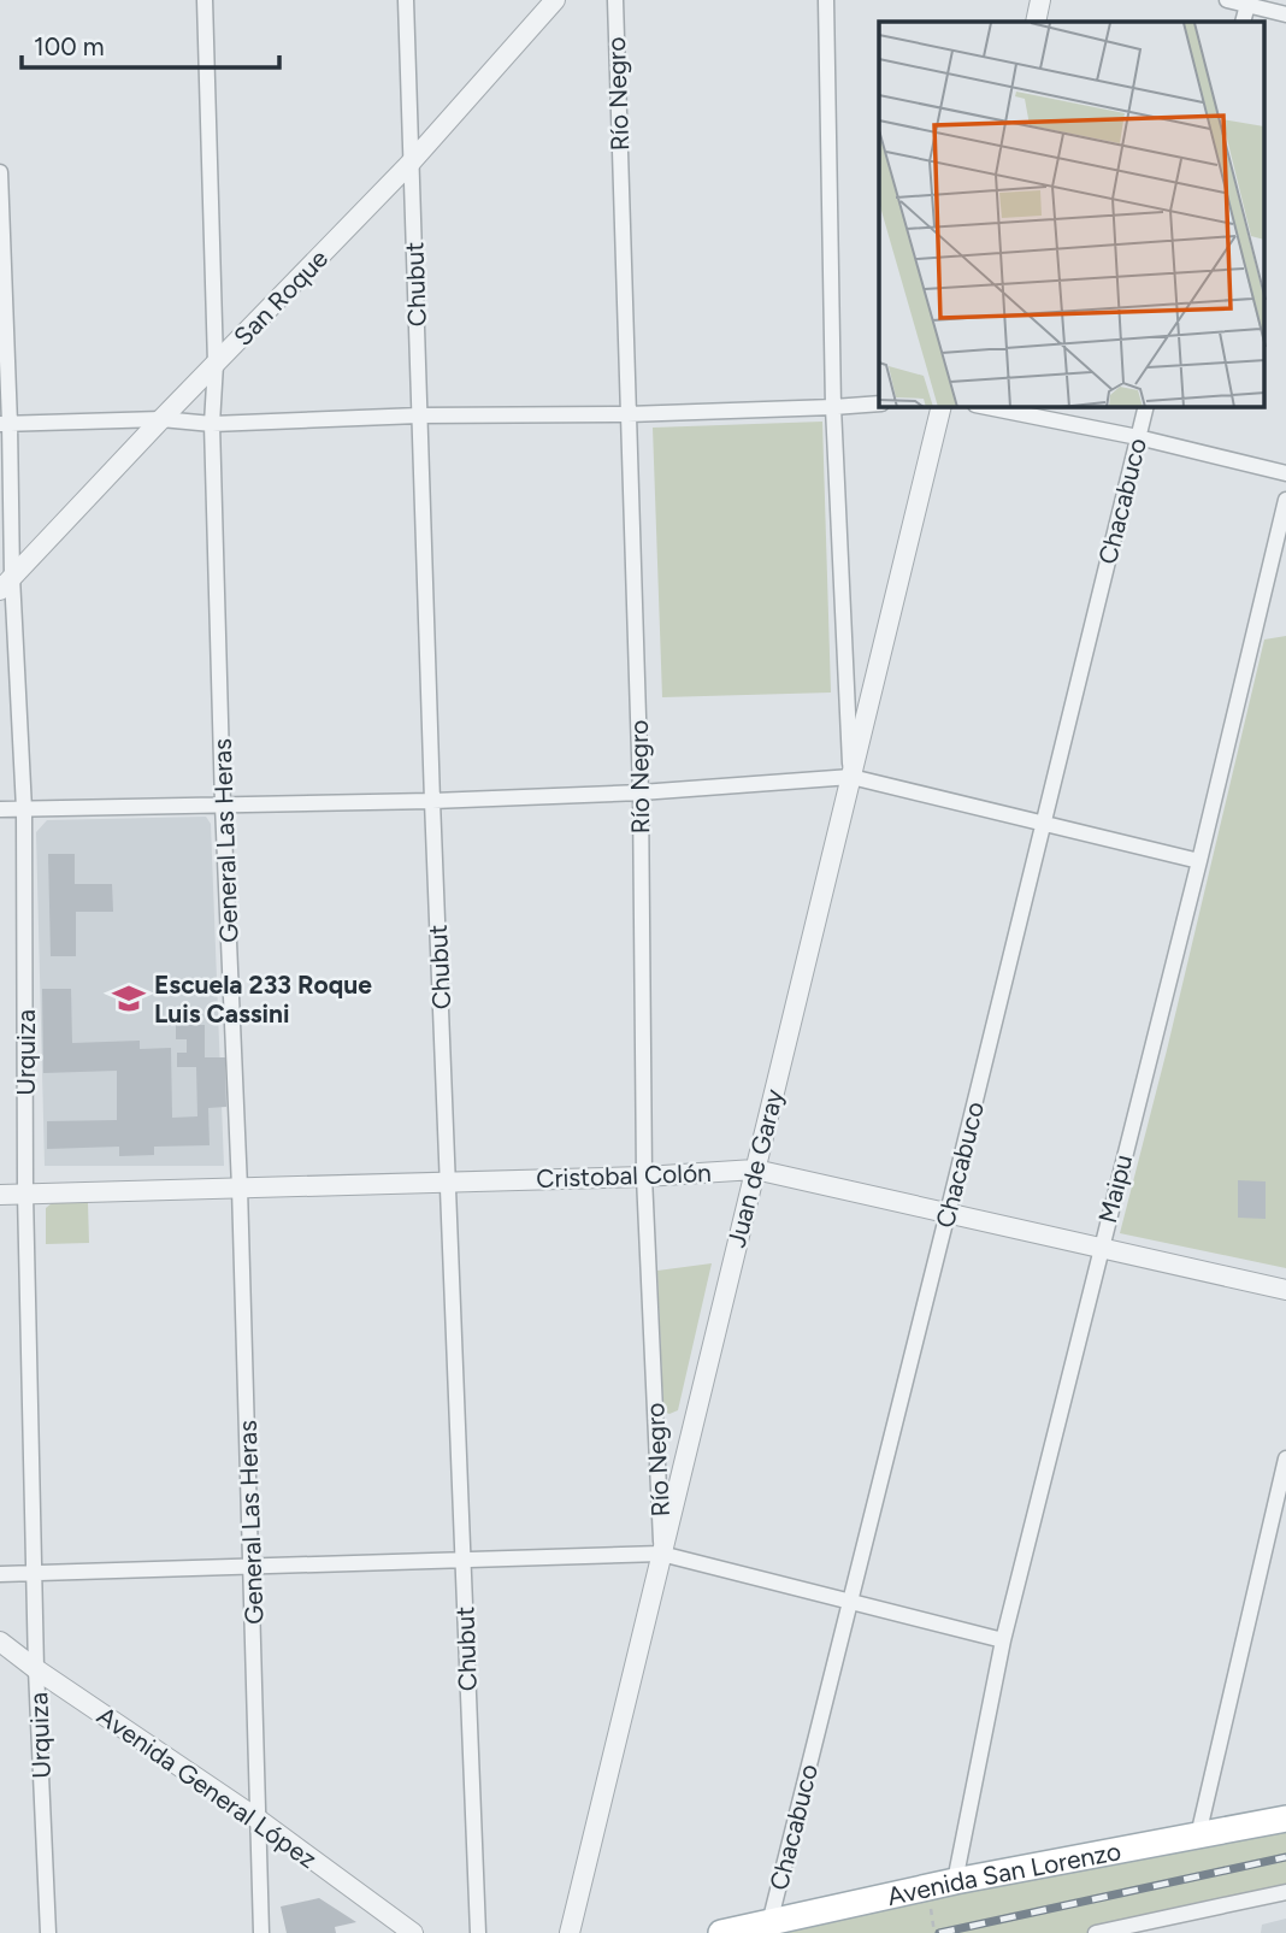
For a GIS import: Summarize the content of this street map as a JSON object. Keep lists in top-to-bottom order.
{
  "streets": {
    "main road": ["Avenida San Lorenzo"],
    "street": [
      "Río Negro",
      "Chubut",
      "San Roque",
      "Chacabuco",
      "General Las Heras",
      "Urquiza",
      "Juan de Garay",
      "Cristobal Colón",
      "Maipu",
      "Avenida General López"
    ]
  },
  "crossings": [
    ["Río Negro", "Juan de Garay"],
    ["Río Negro", "Cristobal Colón"],
    ["Chubut", "San Roque"],
    ["Chubut", "Cristobal Colón"],
    ["San Roque", "General Las Heras"],
    ["San Roque", "Urquiza"],
    ["Chacabuco", "Cristobal Colón"],
    ["Chacabuco", "Avenida San Lorenzo"],
    ["General Las Heras", "Cristobal Colón"],
    ["General Las Heras", "Avenida General López"],
    ["Urquiza", "Cristobal Colón"],
    ["Urquiza", "Avenida General López"],
    ["Juan de Garay", "Cristobal Colón"],
    ["Cristobal Colón", "Maipu"],
    ["Maipu", "Avenida San Lorenzo"]
  ],
  "places": {
    "school or university": ["Escuela 233 Roque Luis Cassini"]
  },
  "scale_bar": "100 m"
}
